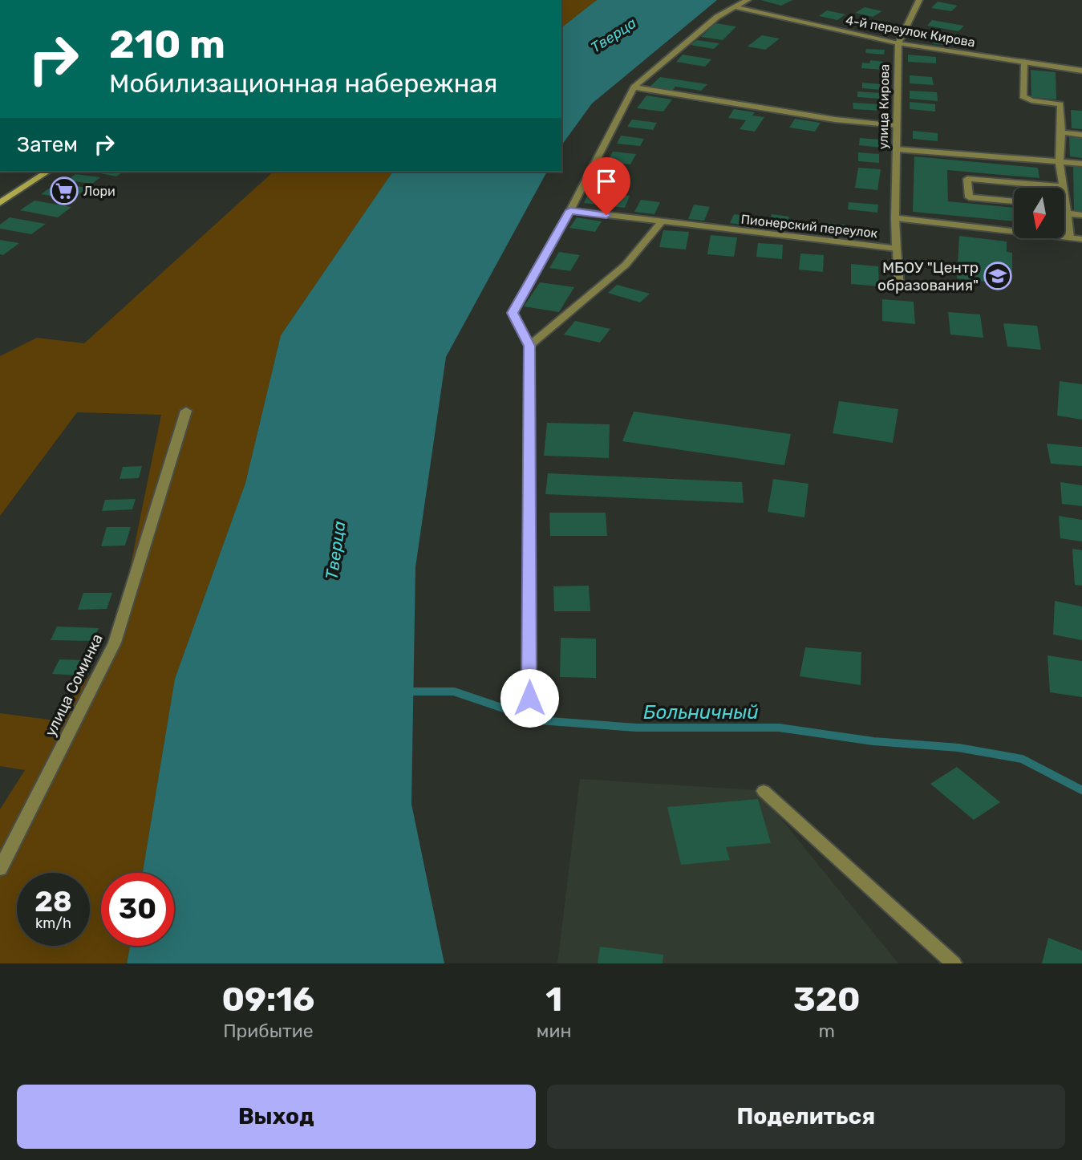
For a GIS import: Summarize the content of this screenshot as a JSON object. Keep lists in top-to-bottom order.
{
  "streets": {
    "street": [
      "4-й переулок Кирова",
      "улица Кирова",
      "Пионерский переулок",
      "улица Соминка"
    ]
  },
  "crossings": [
    ["4-й переулок Кирова", "улица Кирова"],
    ["улица Кирова", "Пионерский переулок"]
  ],
  "water": ["Тверца", "Больничный"],
  "places": {
    "supermarket": ["Лори"],
    "school or university": ["МБОУ \"Центр образования\""]
  },
  "north": "bottom",
  "page": {
    "turn": ["210 m", "Мобилизационная набережная"],
    "then": "Затем",
    "speed": "28 km/h",
    "limit": "30",
    "eta": [
      "09:16",
      "Прибытие",
      "1",
      "мин",
      "320",
      "m"
    ],
    "buttons": ["Выход", "Поделиться"]
  }
}
